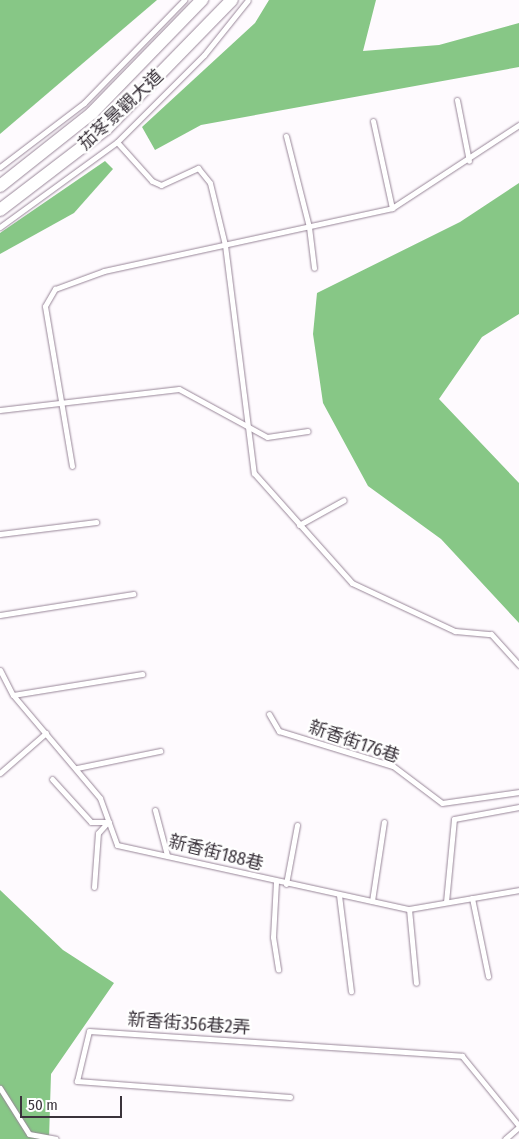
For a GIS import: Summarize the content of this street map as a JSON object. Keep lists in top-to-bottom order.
{
  "streets": {
    "street": ["茄苳景觀大道"],
    "lane": ["新香街176巷", "新香街188巷", "新香街356巷2弄"]
  },
  "scale_bar": "50 m"
}
